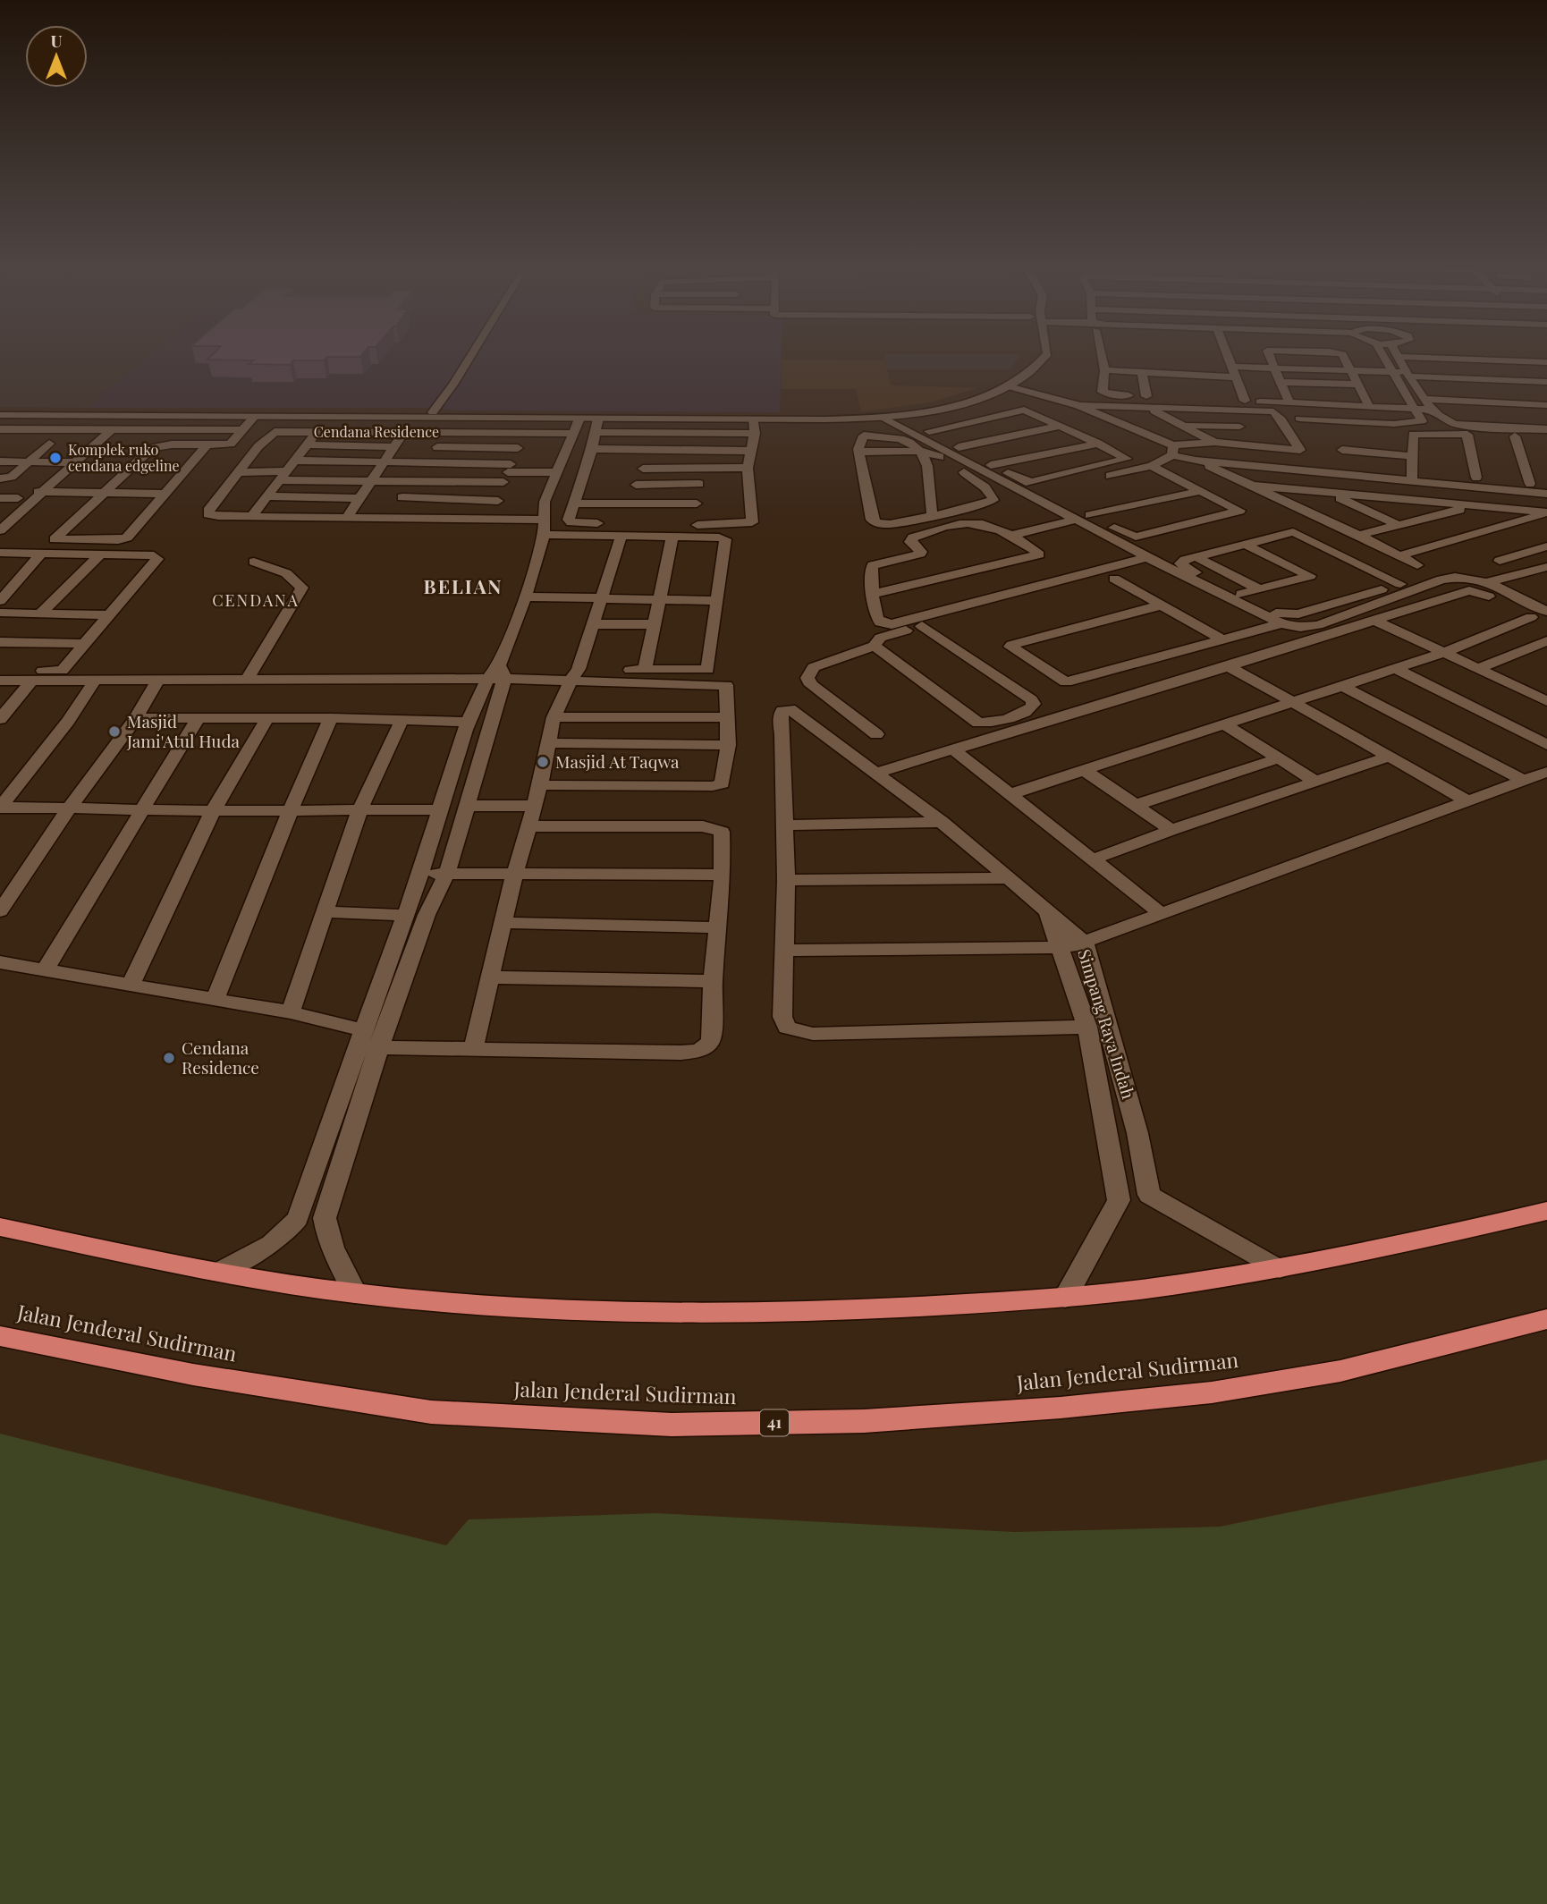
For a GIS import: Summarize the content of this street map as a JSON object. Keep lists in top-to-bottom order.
{
  "streets": {
    "highway": ["Jalan Jenderal Sudirman", "41"],
    "street": ["Cendana Residence", "Simpang Raya Indah"]
  },
  "districts": ["BELIAN", "CENDANA"],
  "places": [
    "Komplek ruko cendana edgeline",
    "Masjid Jami'Atul Huda",
    "Masjid At Taqwa",
    "Cendana Residence"
  ],
  "north": "top"
}
